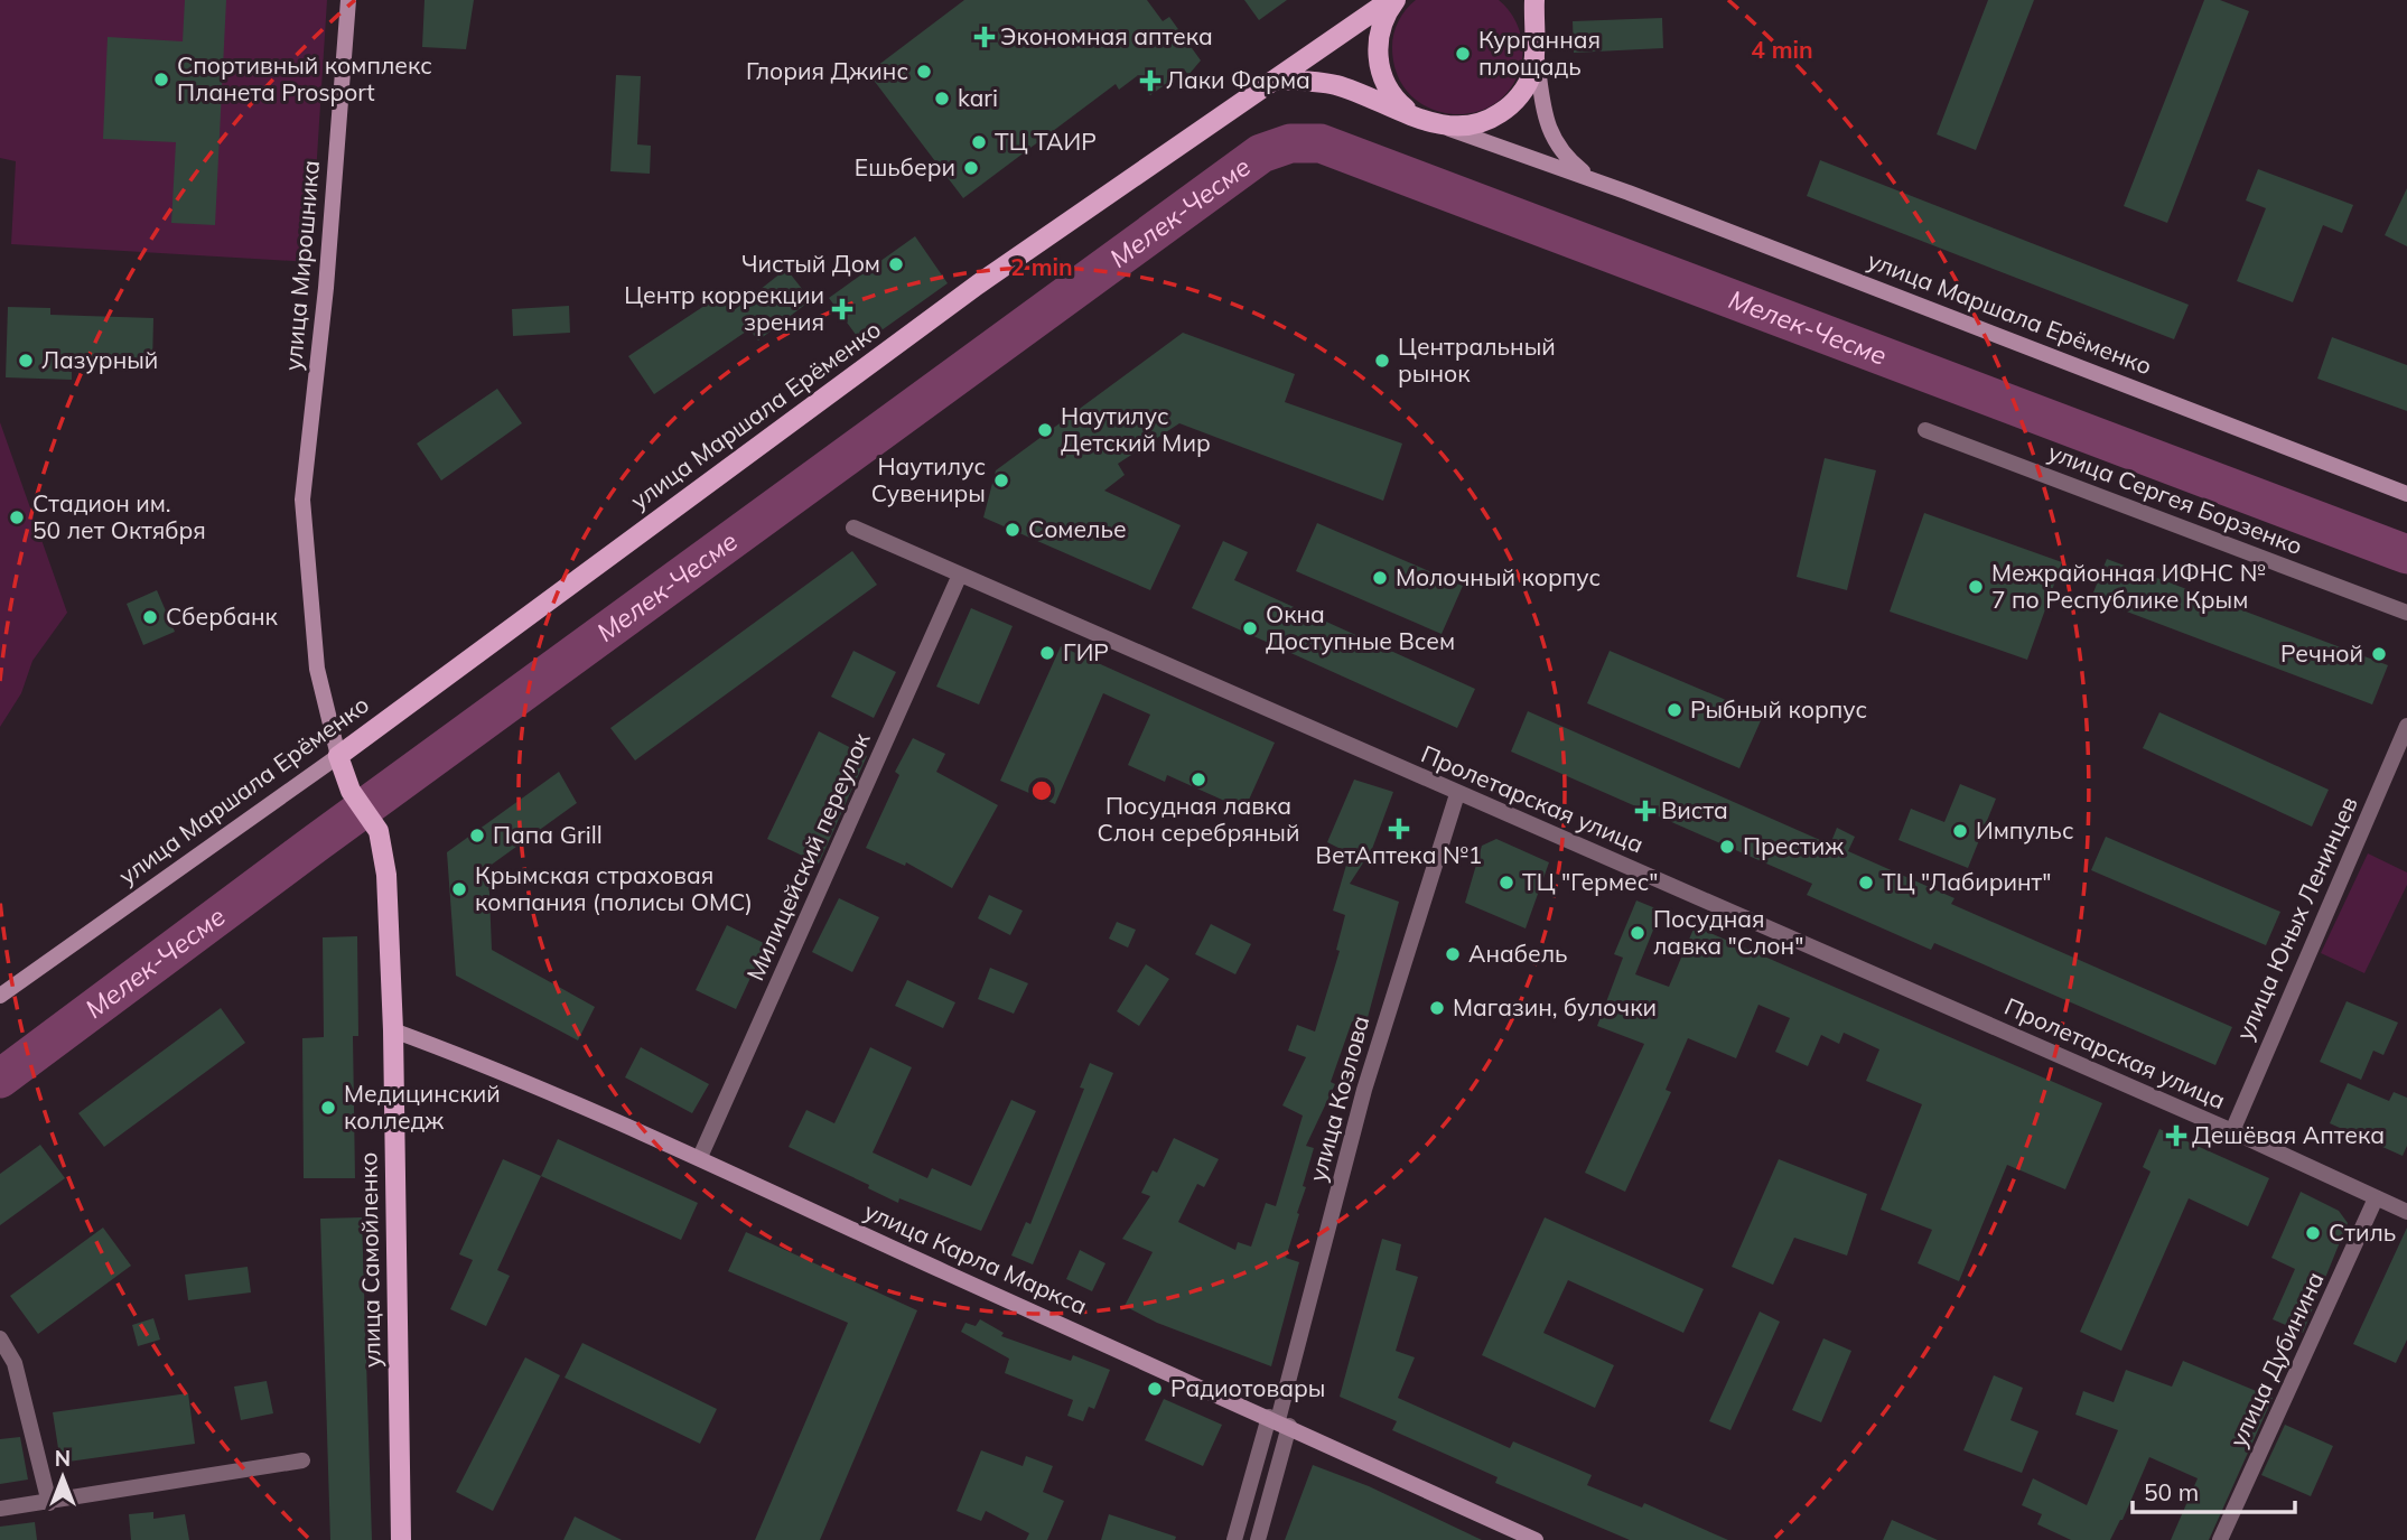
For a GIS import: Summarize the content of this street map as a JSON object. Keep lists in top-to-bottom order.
{
  "streets": {
    "main road": [
      "улица Мирошника",
      "улица Маршала Ерёменко",
      "улица Карла Маркса",
      "улица Самойленко"
    ],
    "street": [
      "улица Сергея Борзенко",
      "Пролетарская улица",
      "Милицейский переулок",
      "улица Юных Ленинцев",
      "улица Козлова",
      "улица Дубинина"
    ]
  },
  "crossings": [
    ["улица Мирошника", "улица Маршала Ерёменко"],
    ["улица Мирошника", "улица Самойленко"],
    ["улица Маршала Ерёменко", "улица Самойленко"],
    ["Пролетарская улица", "Милицейский переулок"],
    ["Пролетарская улица", "улица Юных Ленинцев"],
    ["Пролетарская улица", "улица Козлова"],
    ["Пролетарская улица", "улица Дубинина"],
    ["Милицейский переулок", "улица Карла Маркса"],
    ["улица Козлова", "улица Карла Маркса"],
    ["улица Карла Маркса", "улица Самойленко"]
  ],
  "water": ["Мелек-Чесме"],
  "places": {
    "health": [
      "Экономная аптека",
      "Лаки Фарма",
      "Центр коррекции зрения",
      "Виста",
      "ВетАптека №1",
      "Дешёвая Аптека"
    ],
    "other": [
      "Курганная площадь",
      "Глория Джинс",
      "Спортивный комплекс Планета Prosport",
      "kari",
      "ТЦ ТАИР",
      "Ешьбери",
      "Чистый Дом",
      "Лазурный",
      "Центральный рынок",
      "Наутилус Детский Мир",
      "Наутилус Сувениры",
      "Стадион им. 50 лет Октября",
      "Сомелье",
      "Молочный корпус",
      "Межрайонная ИФНС № 7 по Республике Крым",
      "Сбербанк",
      "Окна Доступные Всем",
      "ГИР",
      "Речной",
      "Рыбный корпус",
      "Посудная лавка Слон серебряный",
      "Импульс",
      "Папа Grill",
      "Престиж",
      "ТЦ \"Гермес\"",
      "ТЦ \"Лабиринт\"",
      "Крымская страховая компания (полисы ОМС)",
      "Посудная лавка \"Слон\"",
      "Анабель",
      "Магазин, булочки",
      "Медицинский колледж",
      "Стиль",
      "Радиотовары"
    ]
  },
  "scale_bar": "50 m",
  "north": "top",
  "rings": ["4 min", "2 min"]
}
